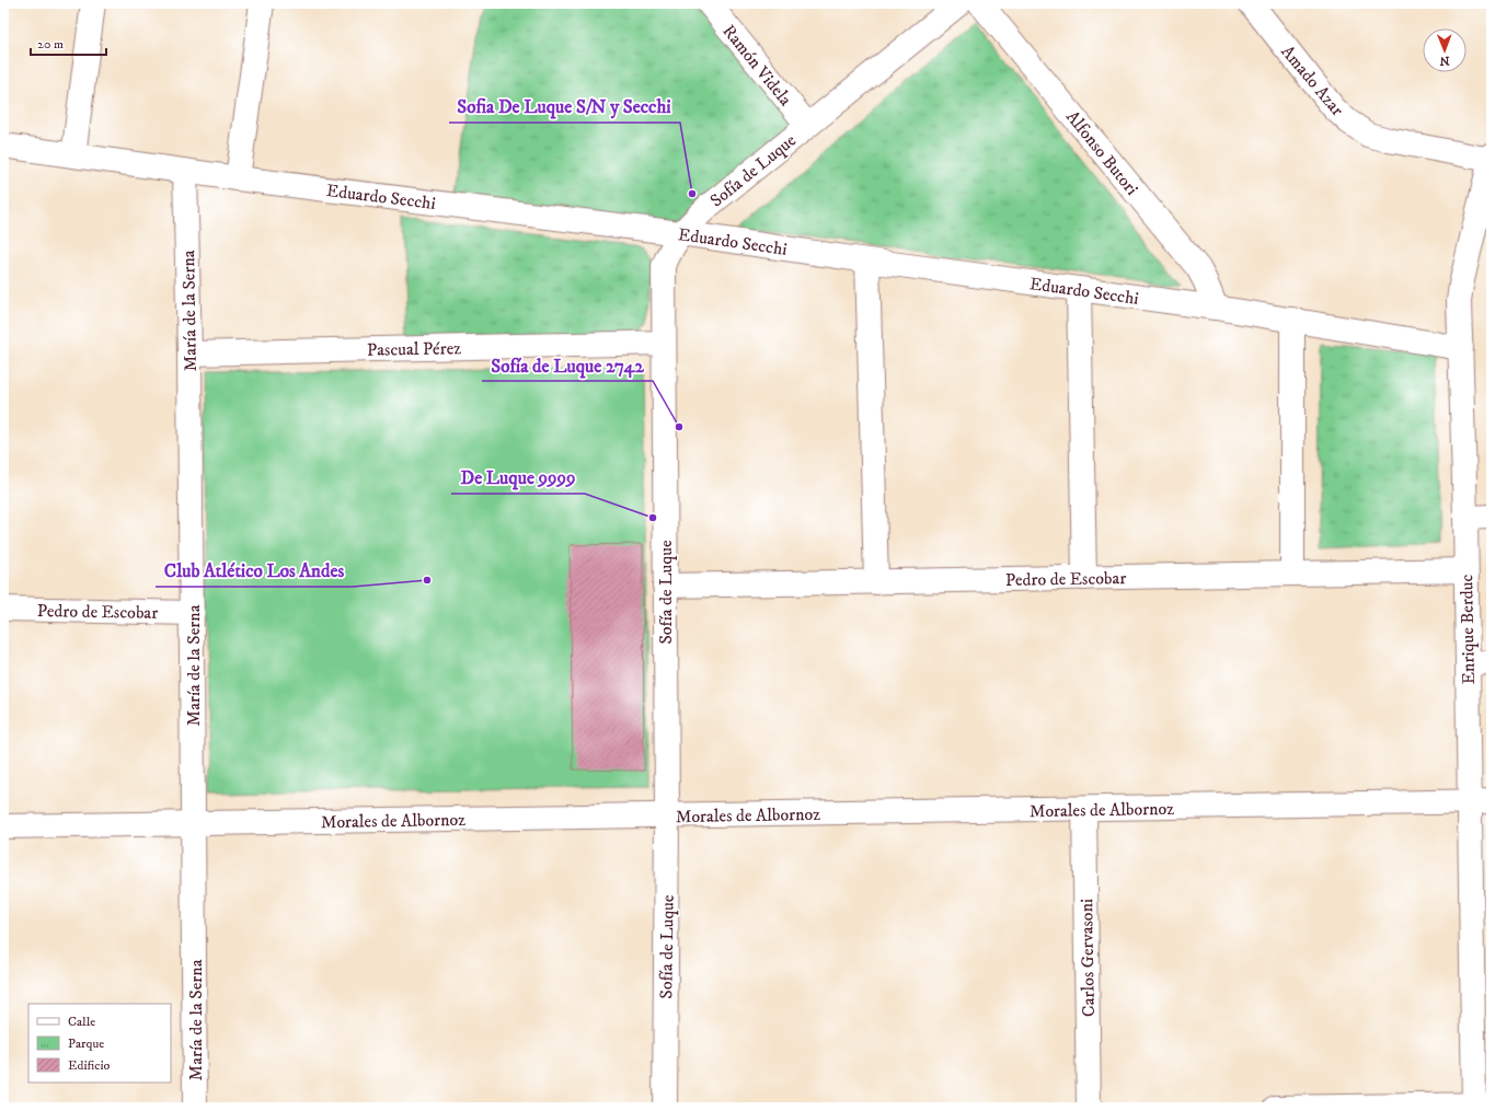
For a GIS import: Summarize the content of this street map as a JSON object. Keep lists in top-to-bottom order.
{
  "streets": {
    "street": [
      "Ramón Videla",
      "Amado Azar",
      "Alfonso Butori",
      "Sofía de Luque",
      "Eduardo Secchi",
      "María de la Serna",
      "Pascual Pérez",
      "Pedro de Escobar",
      "Enrique Berduc",
      "Morales de Albornoz",
      "Carlos Gervasoni"
    ]
  },
  "crossings": [
    ["Ramón Videla", "Sofía de Luque"],
    ["Amado Azar", "Enrique Berduc"],
    ["Alfonso Butori", "Eduardo Secchi"],
    ["Sofía de Luque", "Eduardo Secchi"],
    ["Sofía de Luque", "Pascual Pérez"],
    ["Sofía de Luque", "Pedro de Escobar"],
    ["Sofía de Luque", "Morales de Albornoz"],
    ["Eduardo Secchi", "María de la Serna"],
    ["Eduardo Secchi", "Enrique Berduc"],
    ["María de la Serna", "Pascual Pérez"],
    ["María de la Serna", "Pedro de Escobar"],
    ["María de la Serna", "Morales de Albornoz"],
    ["Pedro de Escobar", "Enrique Berduc"],
    ["Enrique Berduc", "Morales de Albornoz"],
    ["Morales de Albornoz", "Carlos Gervasoni"]
  ],
  "places": [
    "Sofia De Luque S/N y Secchi",
    "Sofía de Luque 2742",
    "De Luque 9999",
    "Club Atlético Los Andes"
  ],
  "legend": ["Calle", "Parque", "Edificio"],
  "scale_bar": "20 m",
  "north": "bottom"
}
